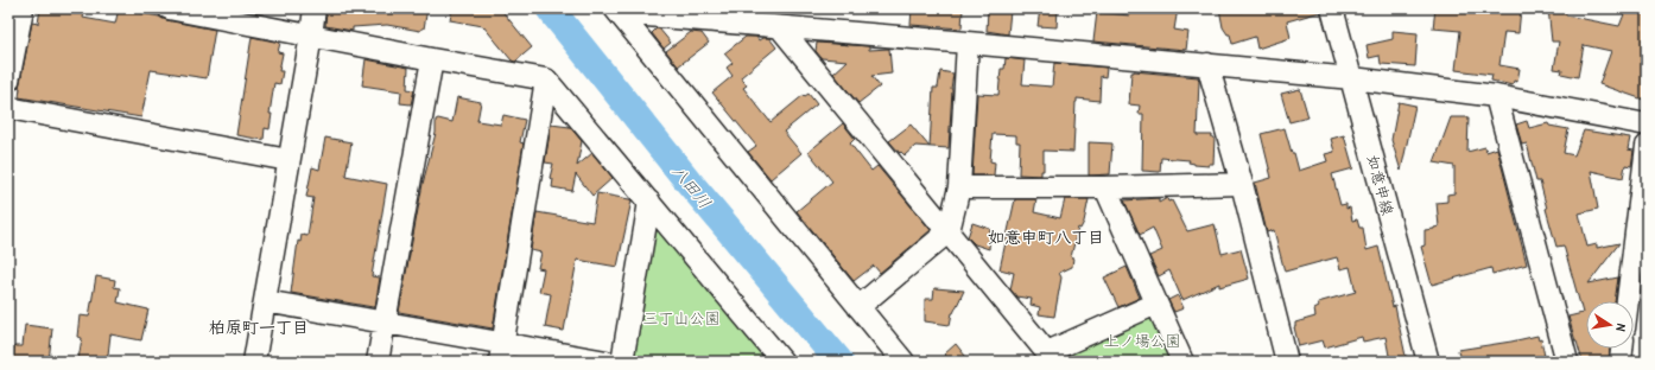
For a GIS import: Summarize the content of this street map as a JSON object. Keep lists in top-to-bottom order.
{
  "streets": {
    "street": ["如意申線"]
  },
  "districts": ["如意申町八丁目", "柏原町一丁目"],
  "water": ["八田川"],
  "parks": ["三丁山公園", "上ノ場公園"],
  "north": "right"
}
